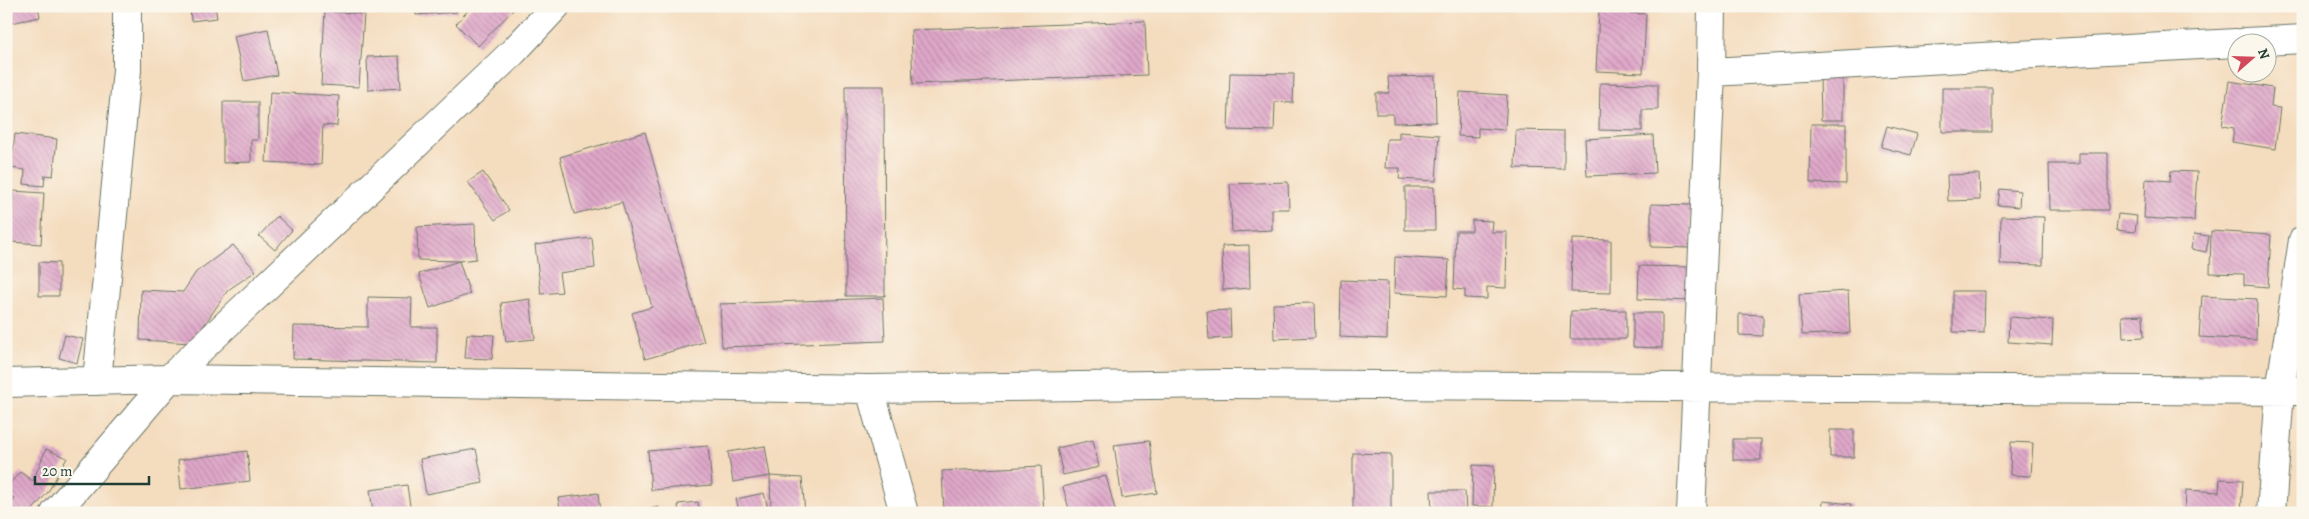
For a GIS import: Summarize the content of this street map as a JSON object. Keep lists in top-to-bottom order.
{
  "scale_bar": "20 m",
  "north": "right"
}
